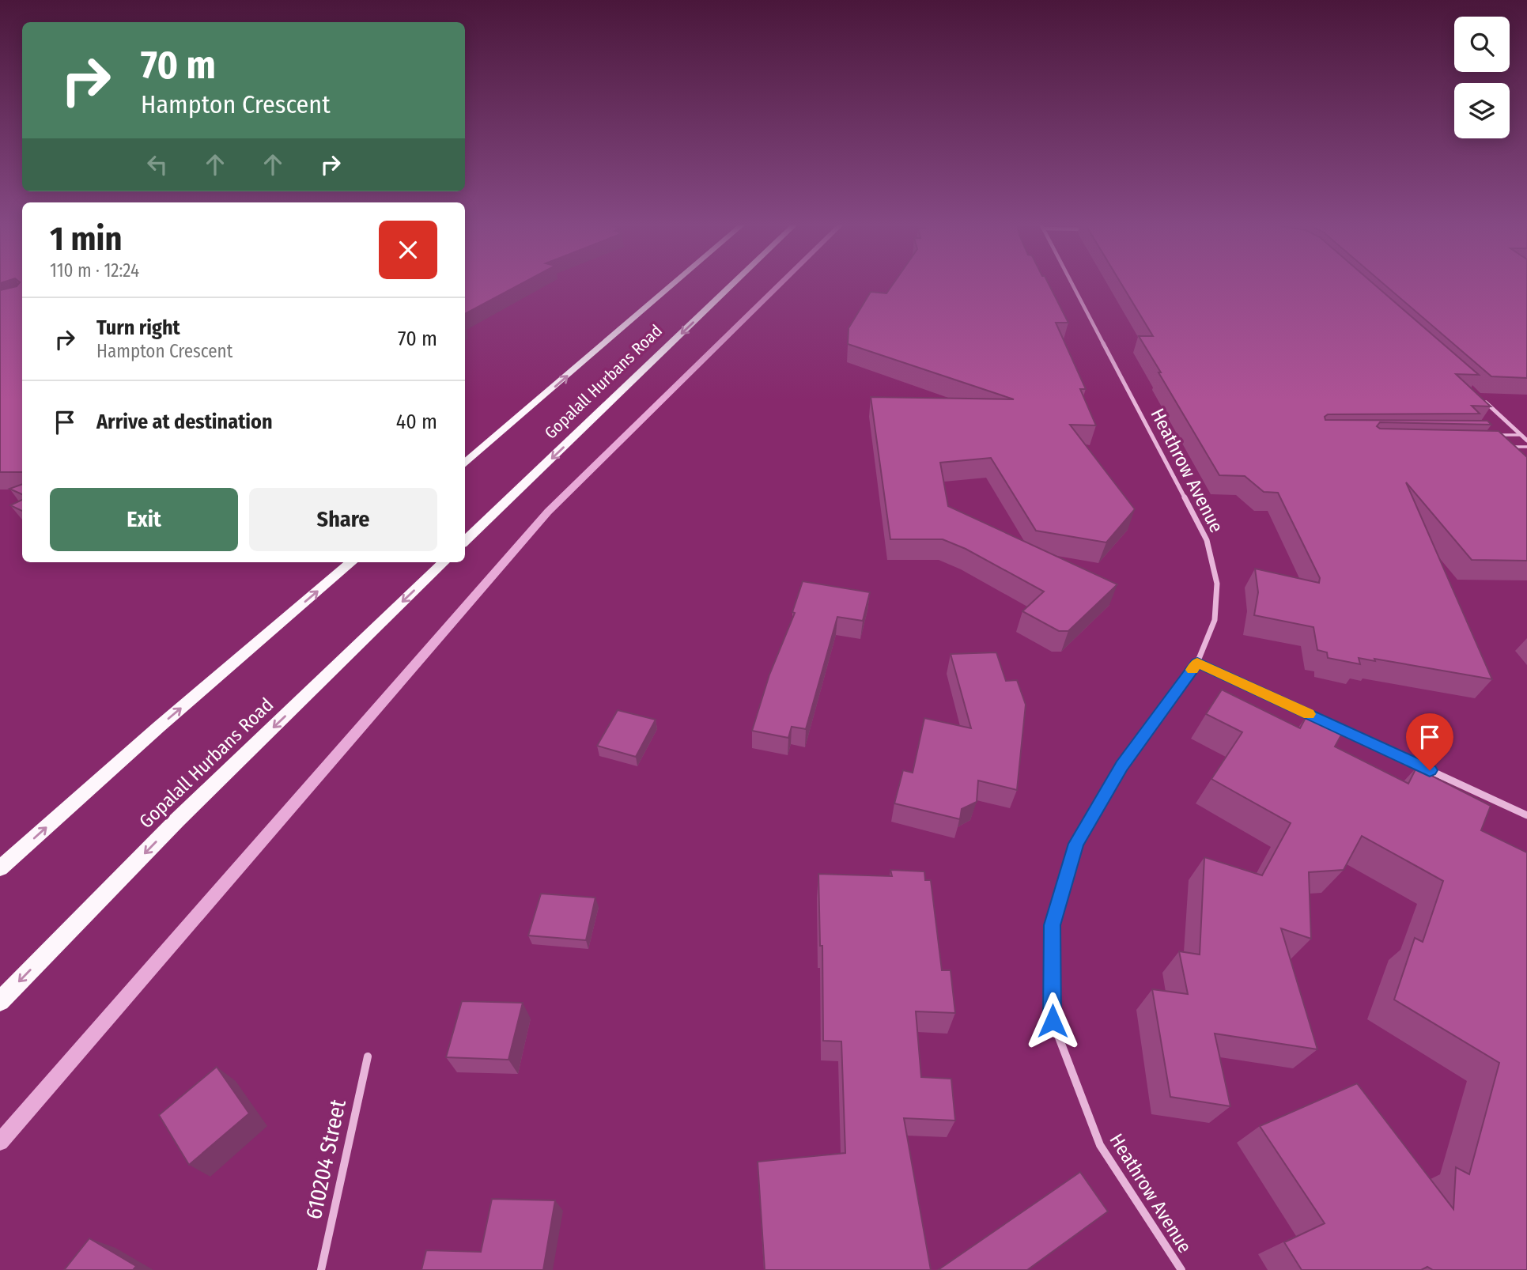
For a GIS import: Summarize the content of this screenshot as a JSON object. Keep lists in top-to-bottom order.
{
  "streets": {
    "main road": ["Gopalall Hurbans Road"],
    "street": ["Heathrow Avenue", "610204 Street"]
  },
  "page": {
    "turn": ["70 m", "Hampton Crescent"],
    "heading": ["1 min", "110 m · 12:24"],
    "list": [
      {
        "name": "Turn right",
        "note": "Hampton Crescent",
        "value": "70 m"
      },
      {
        "name": "Arrive at destination",
        "value": "40 m"
      }
    ],
    "buttons": ["Exit", "Share"]
  }
}
